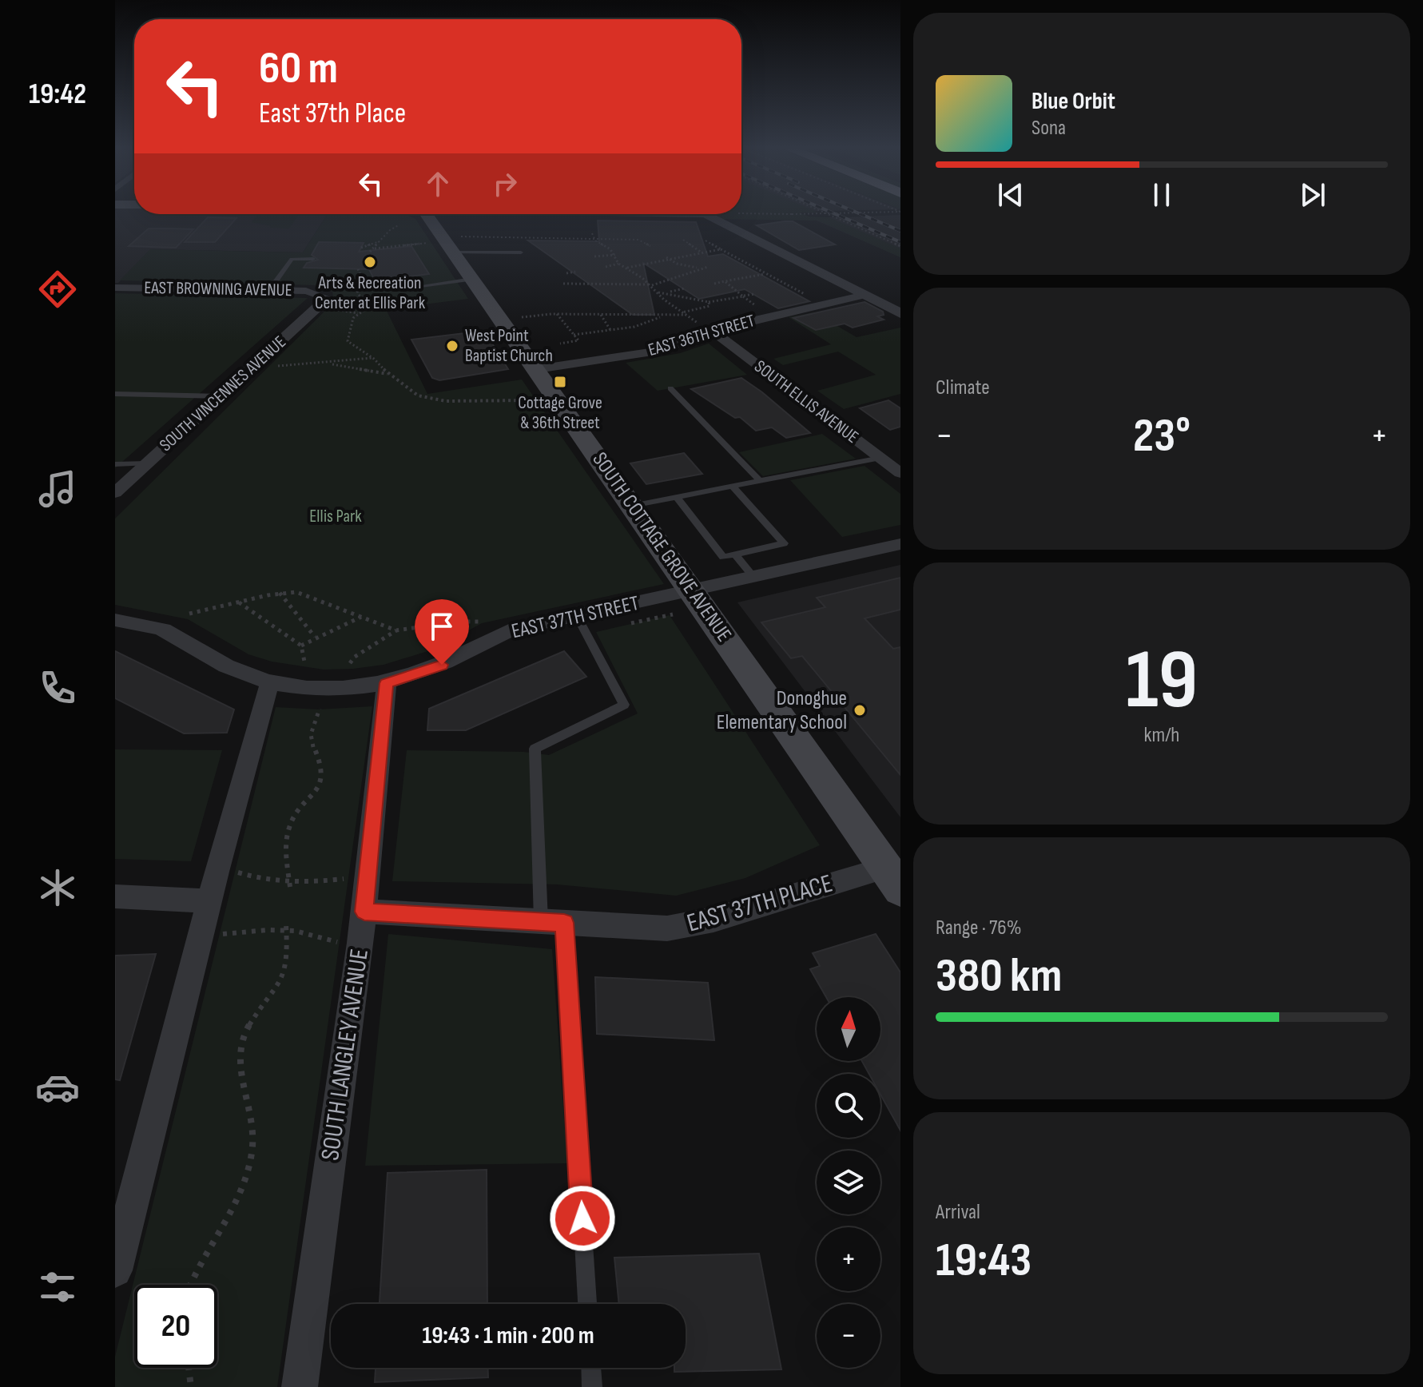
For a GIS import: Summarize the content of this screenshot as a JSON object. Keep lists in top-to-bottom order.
{
  "streets": {
    "main road": ["SOUTH COTTAGE GROVE AVENUE"],
    "street": [
      "EAST BROWNING AVENUE",
      "EAST 36TH STREET",
      "SOUTH VINCENNES AVENUE",
      "SOUTH ELLIS AVENUE",
      "EAST 37TH STREET",
      "EAST 37TH PLACE",
      "SOUTH LANGLEY AVENUE"
    ]
  },
  "crossings": [
    ["EAST BROWNING AVENUE", "SOUTH VINCENNES AVENUE"],
    ["EAST 36TH STREET", "SOUTH ELLIS AVENUE"],
    ["EAST 36TH STREET", "SOUTH COTTAGE GROVE AVENUE"],
    ["SOUTH COTTAGE GROVE AVENUE", "EAST 37TH STREET"],
    ["SOUTH COTTAGE GROVE AVENUE", "EAST 37TH PLACE"],
    ["EAST 37TH STREET", "SOUTH LANGLEY AVENUE"],
    ["EAST 37TH PLACE", "SOUTH LANGLEY AVENUE"]
  ],
  "parks": ["Ellis Park"],
  "places": {
    "other": ["Arts & Recreation Center at Ellis Park", "West Point Baptist Church", "Donoghue Elementary School"],
    "transit": ["Cottage Grove & 36th Street"]
  },
  "north": "top",
  "page": {
    "tabs": "19:42",
    "turn": ["60 m", "East 37th Place"],
    "song": ["Blue Orbit", "Sona"],
    "tile": [
      "Climate",
      ["19", "km/h"],
      ["Range · 76%", "380 km"],
      ["Arrival", "19:43"]
    ],
    "heat": ["−", "23°", "+"],
    "map_buttons": ["+", "−"],
    "limit": "20",
    "trip": "19:43 · 1 min · 200 m"
  }
}
